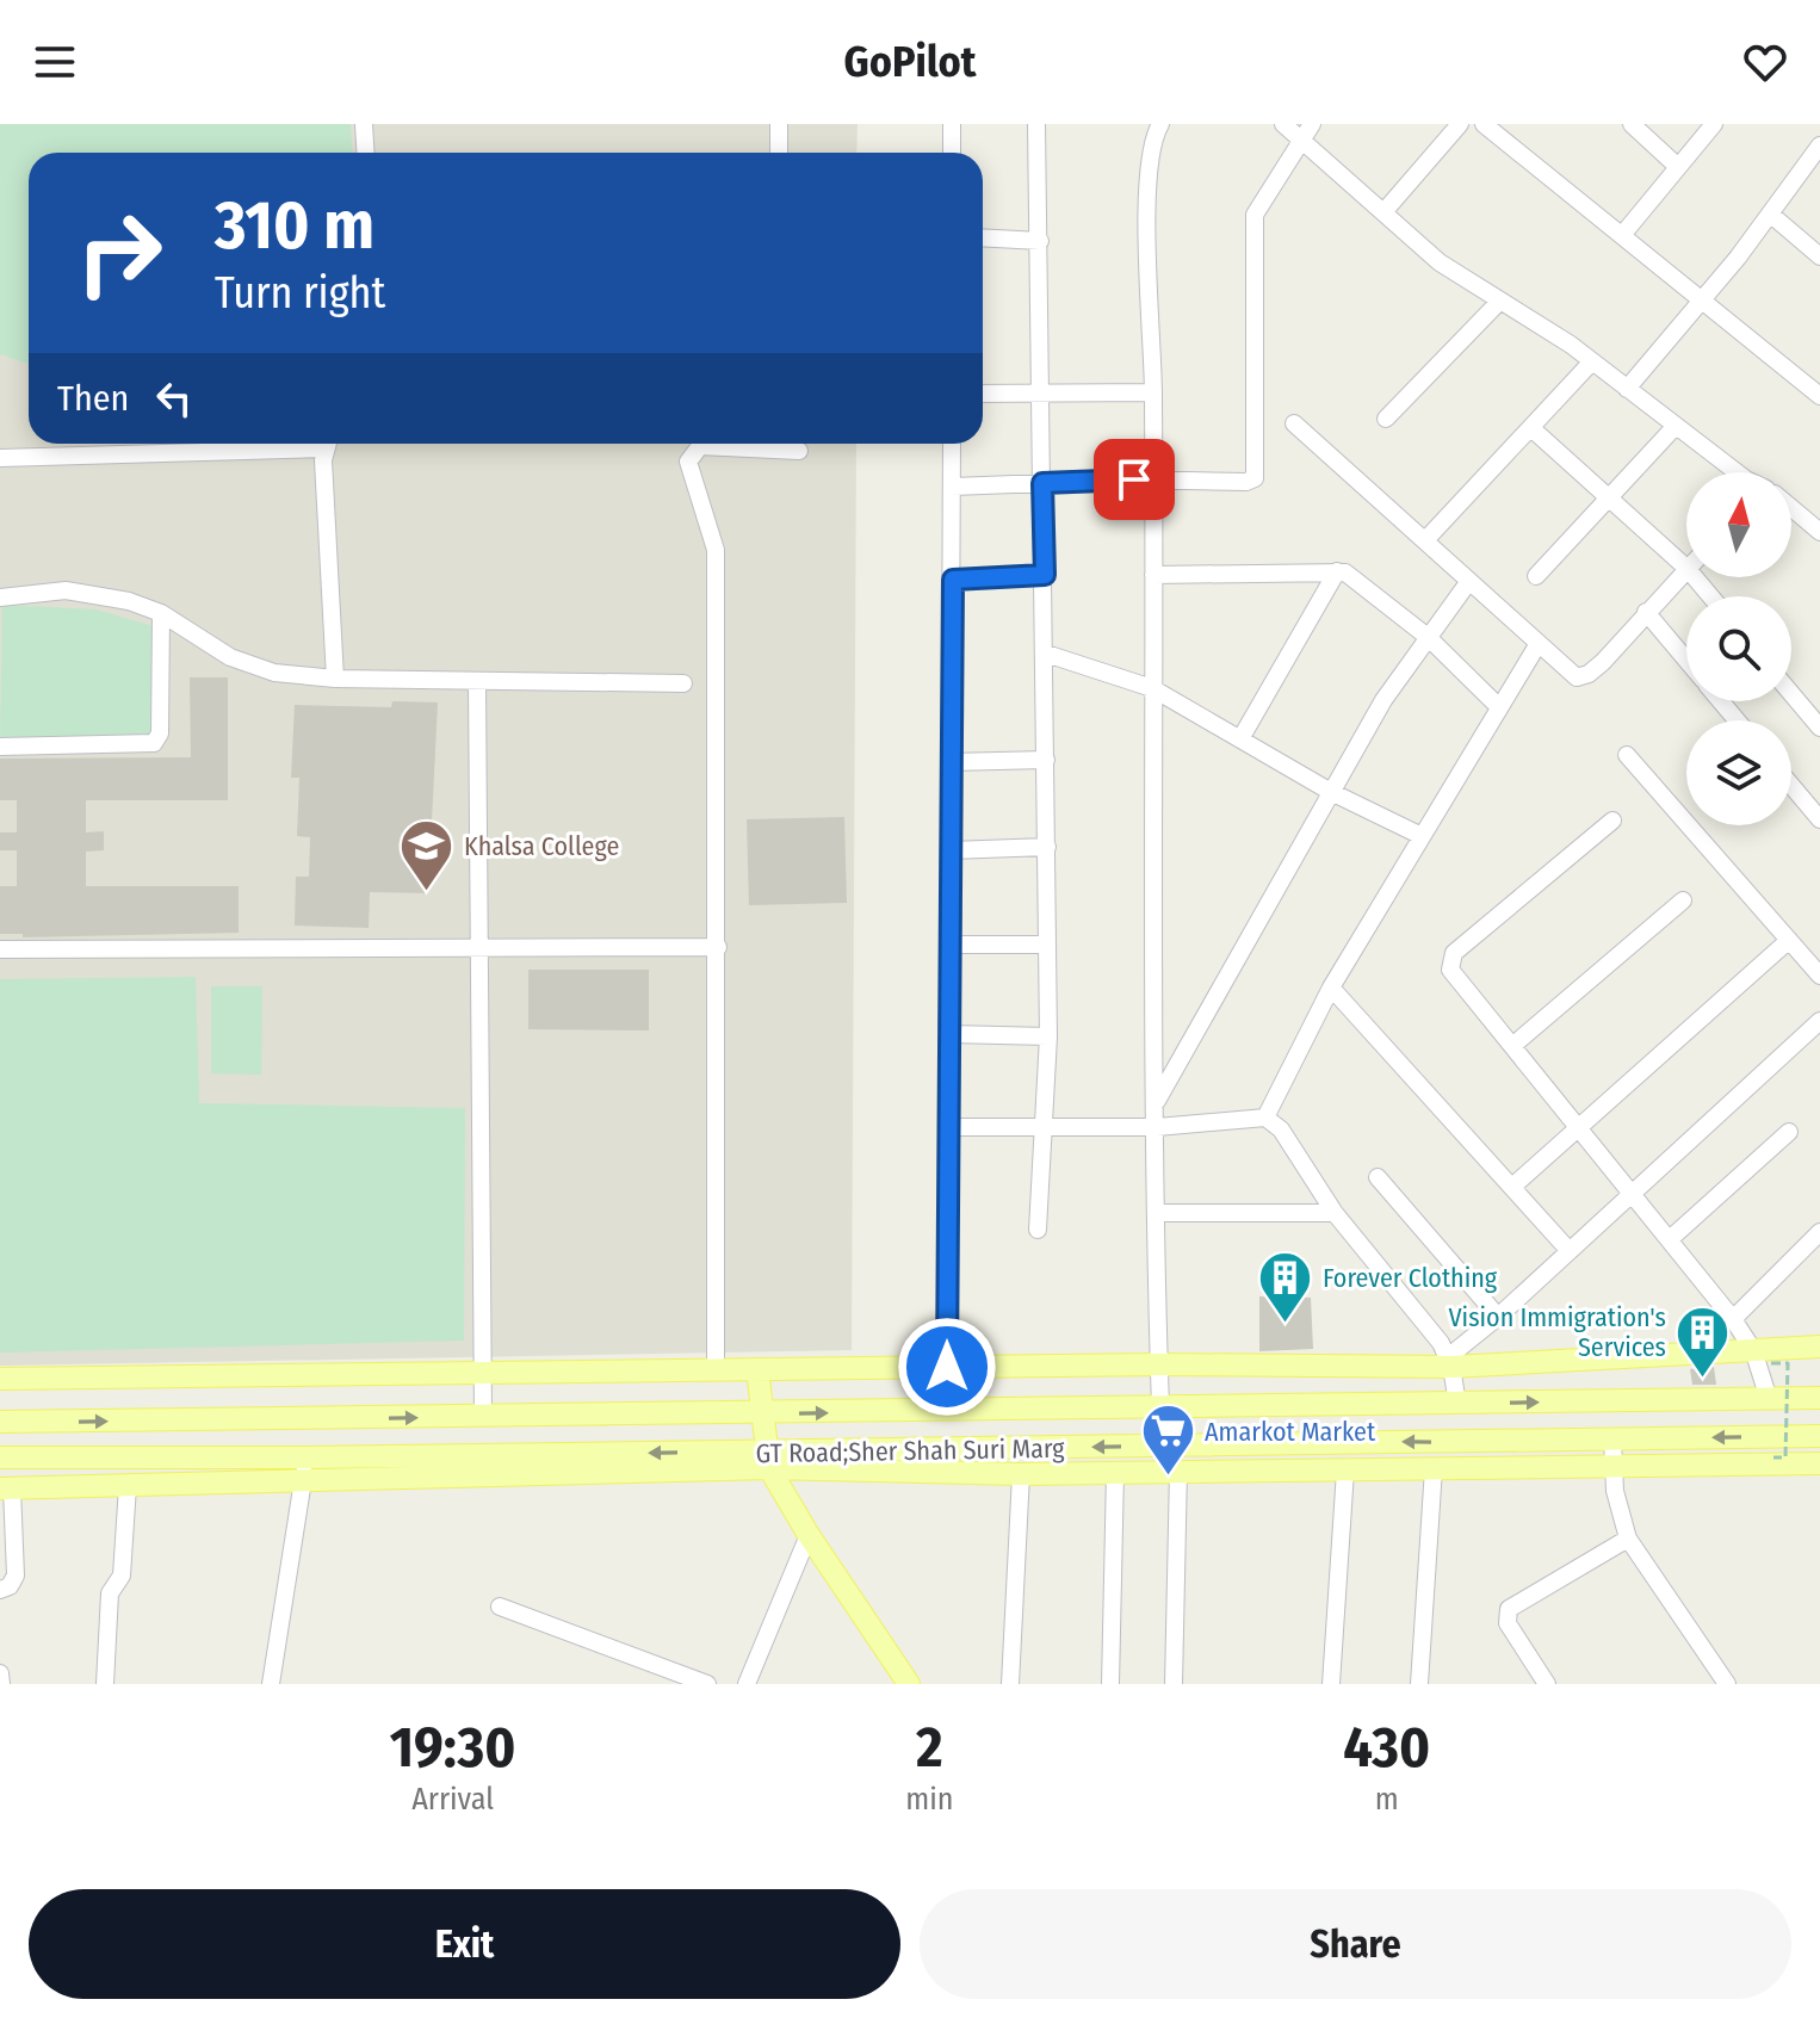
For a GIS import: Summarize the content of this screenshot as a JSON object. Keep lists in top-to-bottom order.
{
  "streets": {
    "main road": ["GT Road;Sher Shah Suri Marg"]
  },
  "places": {
    "school or university": ["Khalsa College"],
    "building": ["Forever Clothing", "Vision Immigration's Services"],
    "supermarket": ["Amarkot Market"]
  },
  "north": "top",
  "page": {
    "header": "GoPilot",
    "turn": ["310 m", "Turn right"],
    "then": "Then",
    "eta": [
      "19:30",
      "Arrival",
      "2",
      "min",
      "430",
      "m"
    ],
    "buttons": ["Exit", "Share"]
  }
}
